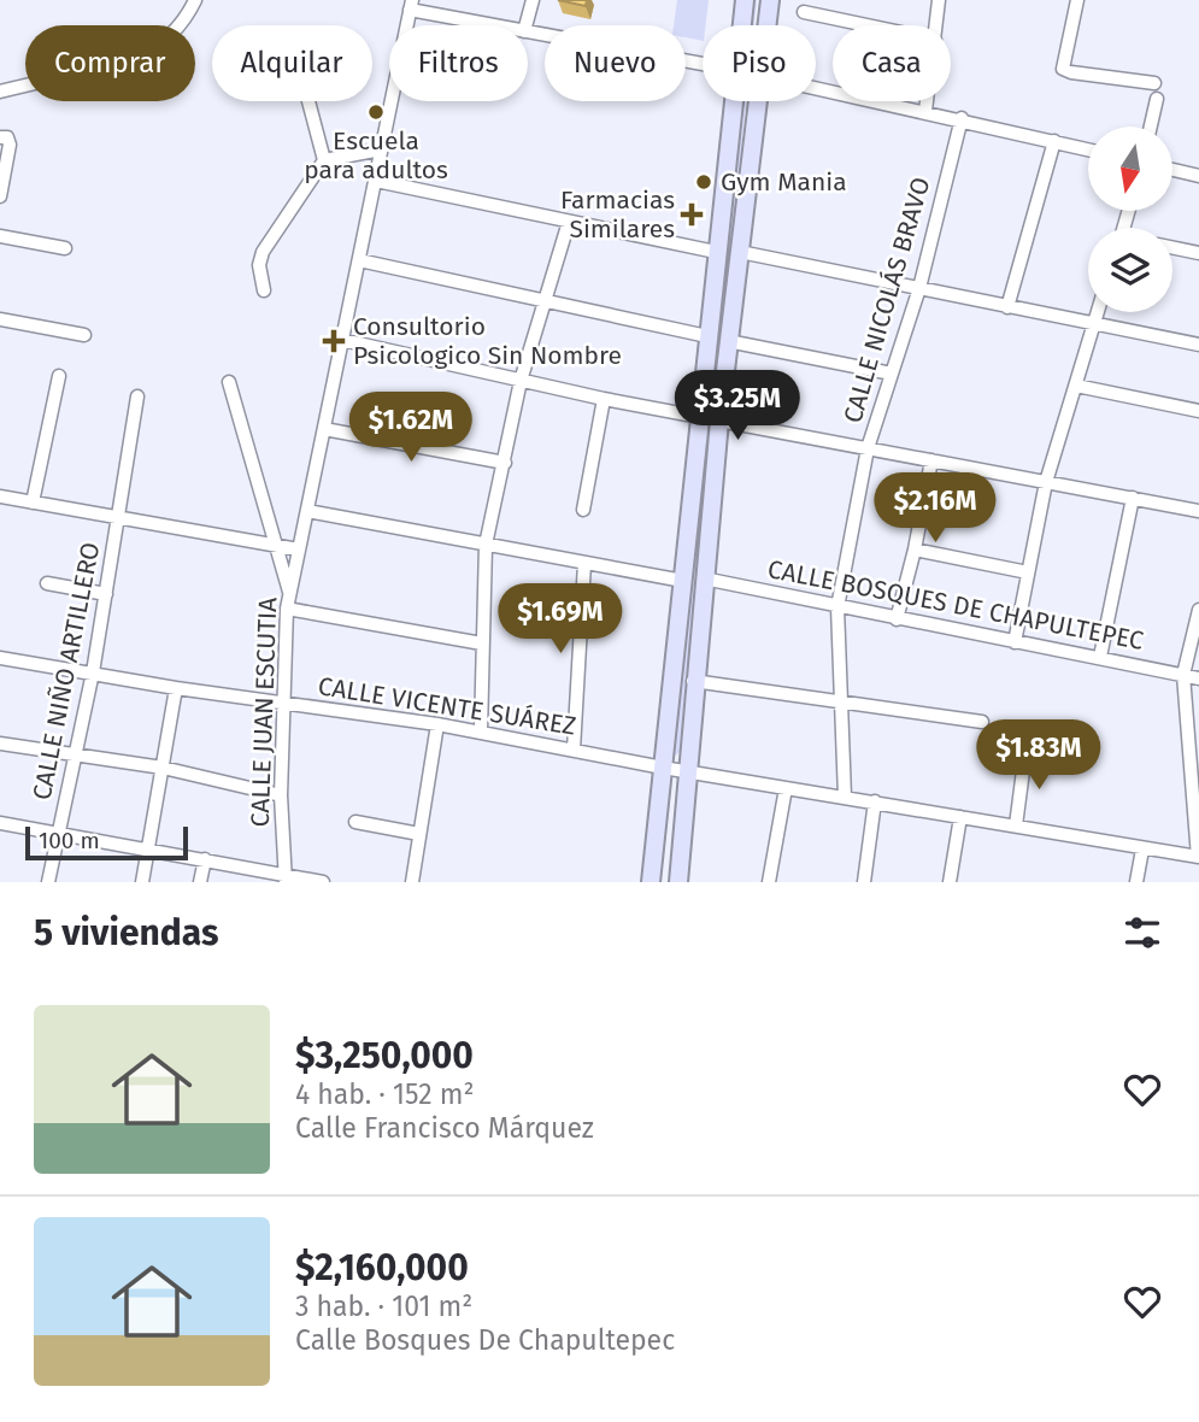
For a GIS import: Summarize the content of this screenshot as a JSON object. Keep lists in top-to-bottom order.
{
  "streets": {
    "street": [
      "CALLE NICOLÁS BRAVO",
      "CALLE BOSQUES DE CHAPULTEPEC",
      "CALLE NIÑO ARTILLERO",
      "CALLE VICENTE SUÁREZ",
      "CALLE JUAN ESCUTIA"
    ]
  },
  "crossings": [
    ["CALLE NICOLÁS BRAVO", "CALLE BOSQUES DE CHAPULTEPEC"],
    ["CALLE NICOLÁS BRAVO", "CALLE VICENTE SUÁREZ"],
    ["CALLE NIÑO ARTILLERO", "CALLE VICENTE SUÁREZ"],
    ["CALLE VICENTE SUÁREZ", "CALLE JUAN ESCUTIA"]
  ],
  "places": {
    "other": ["Escuela para adultos", "Gym Mania"],
    "health": ["Farmacias Similares", "Consultorio Psicologico Sin Nombre"]
  },
  "scale_bar": "100 m",
  "north": "bottom",
  "page": {
    "chip": [
      "Comprar",
      "Alquilar",
      "Filtros",
      "Nuevo",
      "Piso",
      "Casa"
    ],
    "price": [
      "$3.25M",
      "$1.62M",
      "$2.16M",
      "$1.69M",
      "$1.83M"
    ],
    "scale": "100 m",
    "heading": "5 viviendas",
    "list": [
      {
        "name": "$3,250,000",
        "note": "4 hab. · 152 m² · Calle Francisco Márquez"
      },
      {
        "name": "$2,160,000",
        "note": "3 hab. · 101 m² · Calle Bosques De Chapultepec"
      }
    ]
  }
}
